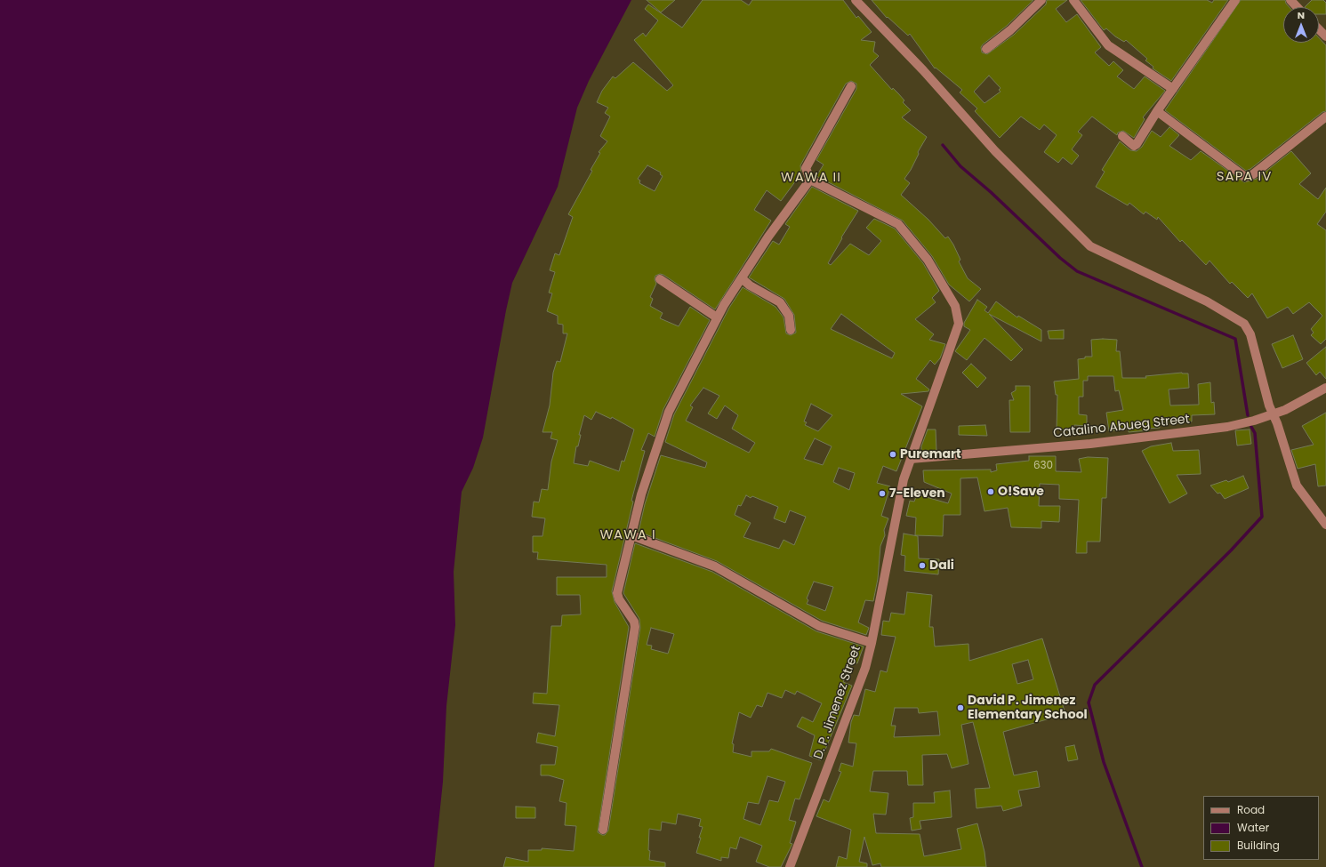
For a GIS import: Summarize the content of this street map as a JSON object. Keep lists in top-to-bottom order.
{
  "streets": {
    "street": ["Catalino Abueg Street", "D. P. Jimenez Street"]
  },
  "crossings": [
    ["Catalino Abueg Street", "D. P. Jimenez Street"]
  ],
  "districts": ["SAPA IV", "WAWA II", "WAWA I"],
  "places": [
    "Puremart",
    "O!Save",
    "7-Eleven",
    "Dali",
    "David P. Jimenez Elementary School"
  ],
  "house_numbers": ["630"],
  "legend": ["Road", "Water", "Building"],
  "north": "top"
}
